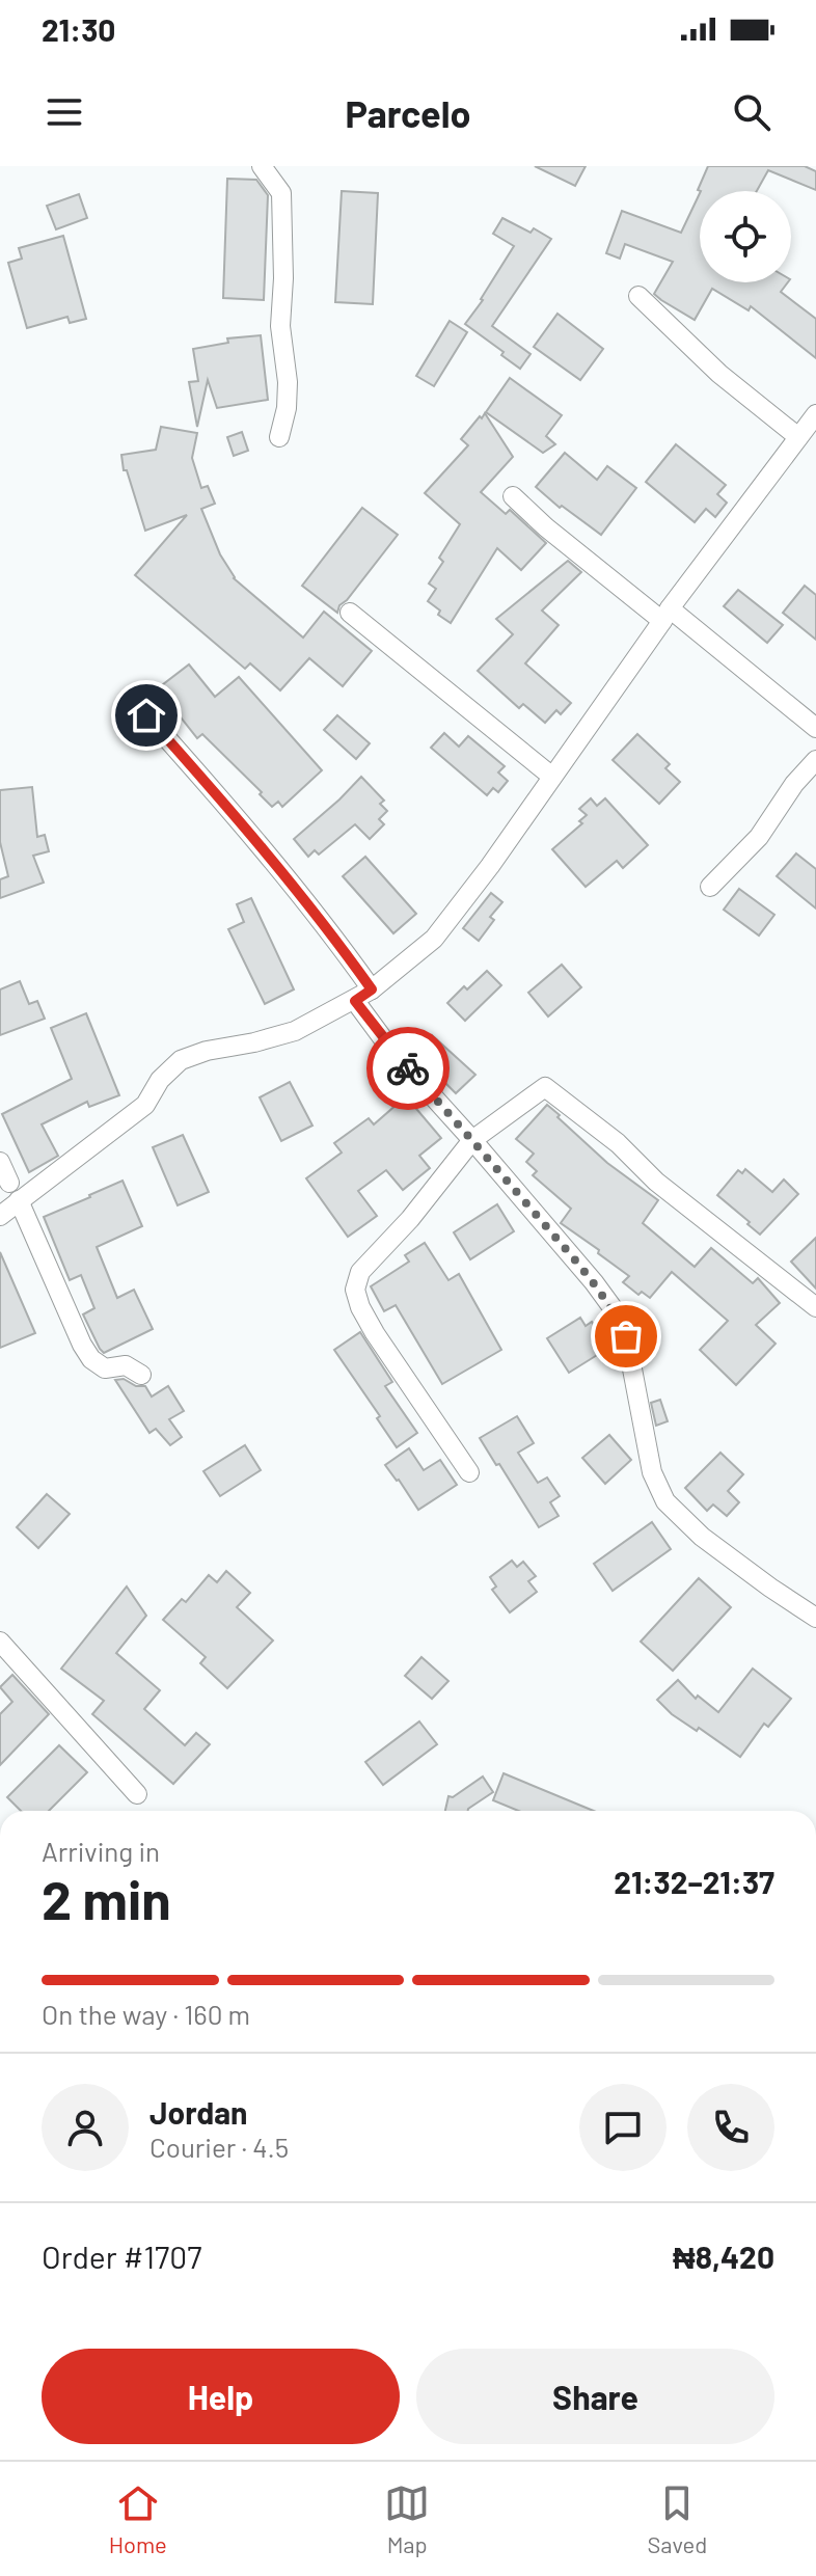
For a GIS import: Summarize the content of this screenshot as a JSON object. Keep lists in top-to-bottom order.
{
  "page": {
    "status": "21:30",
    "header": "Parcelo",
    "heading": ["2 min", "Arriving in", "21:32–21:37"],
    "panel": [
      "Jordan",
      "Courier · 4.5",
      "Order #1707",
      "₦8,420"
    ],
    "bar": "On the way · 160 m",
    "buttons": ["Help", "Share"],
    "tabs": ["Home", "Map", "Saved"]
  }
}
